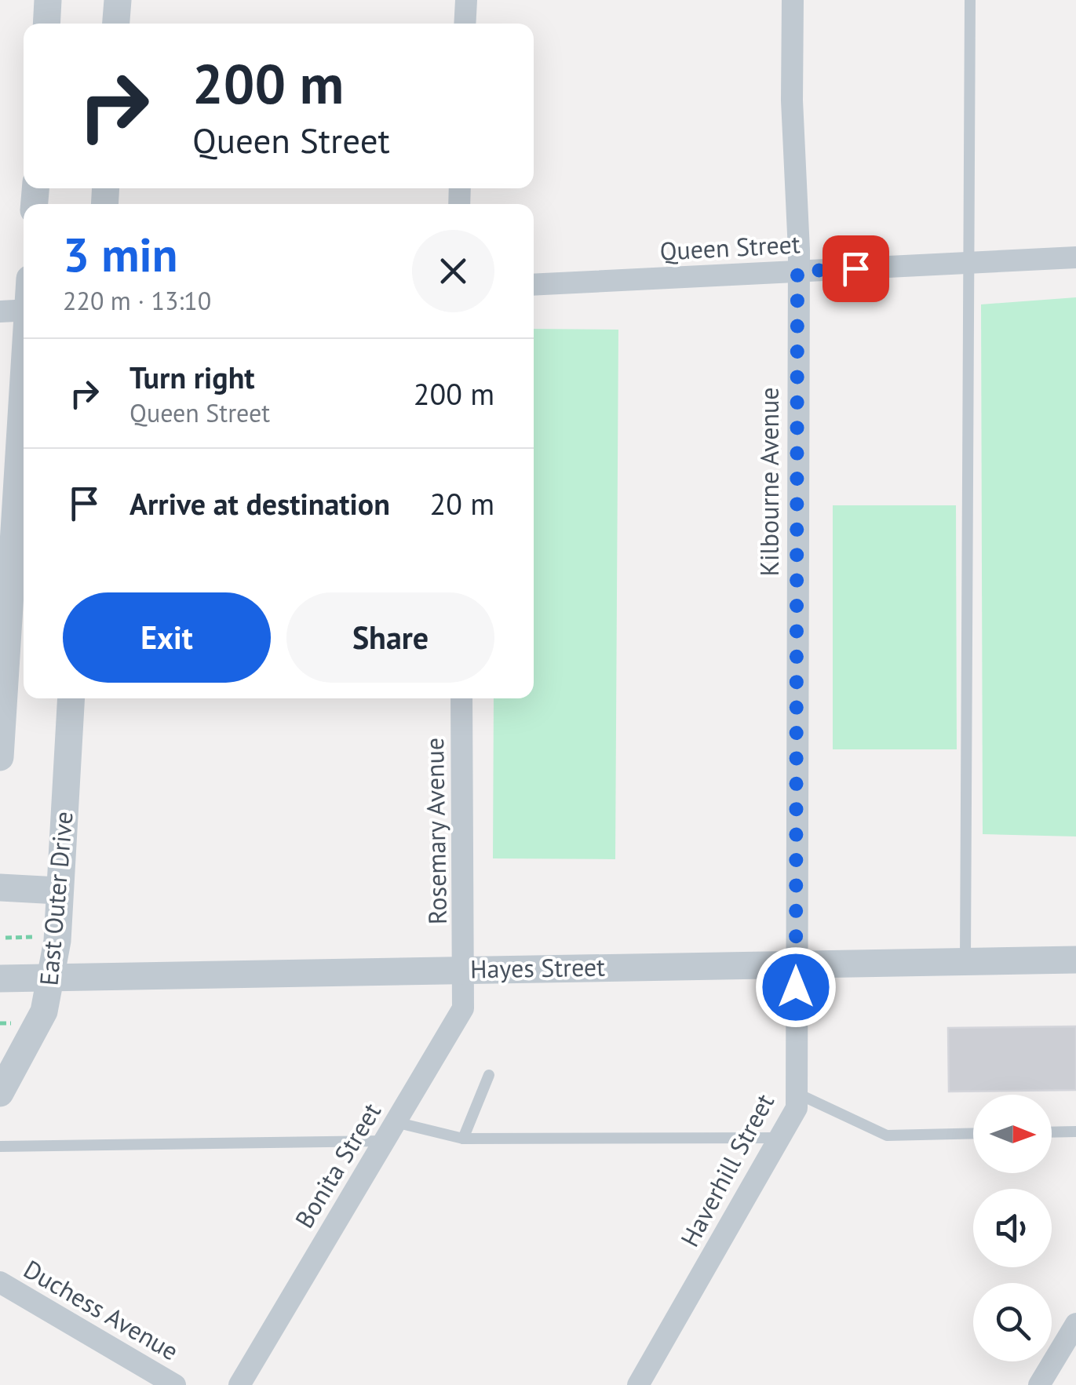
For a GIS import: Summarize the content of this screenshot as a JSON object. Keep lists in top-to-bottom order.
{
  "streets": {
    "street": [
      "Queen Street",
      "Kilbourne Avenue",
      "Rosemary Avenue",
      "East Outer Drive",
      "Hayes Street",
      "Bonita Street",
      "Haverhill Street",
      "Duchess Avenue"
    ]
  },
  "crossings": [
    ["Queen Street", "Kilbourne Avenue"],
    ["Kilbourne Avenue", "Hayes Street"],
    ["Kilbourne Avenue", "Haverhill Street"],
    ["Rosemary Avenue", "Hayes Street"],
    ["Rosemary Avenue", "Bonita Street"],
    ["East Outer Drive", "Hayes Street"],
    ["Hayes Street", "Bonita Street"],
    ["Hayes Street", "Haverhill Street"]
  ],
  "north": "right",
  "page": {
    "turn": ["200 m", "Queen Street"],
    "heading": ["3 min", "220 m · 13:10"],
    "list": [
      {
        "name": "Turn right",
        "note": "Queen Street",
        "value": "200 m"
      },
      {
        "name": "Arrive at destination",
        "value": "20 m"
      }
    ],
    "buttons": ["Exit", "Share"]
  }
}
